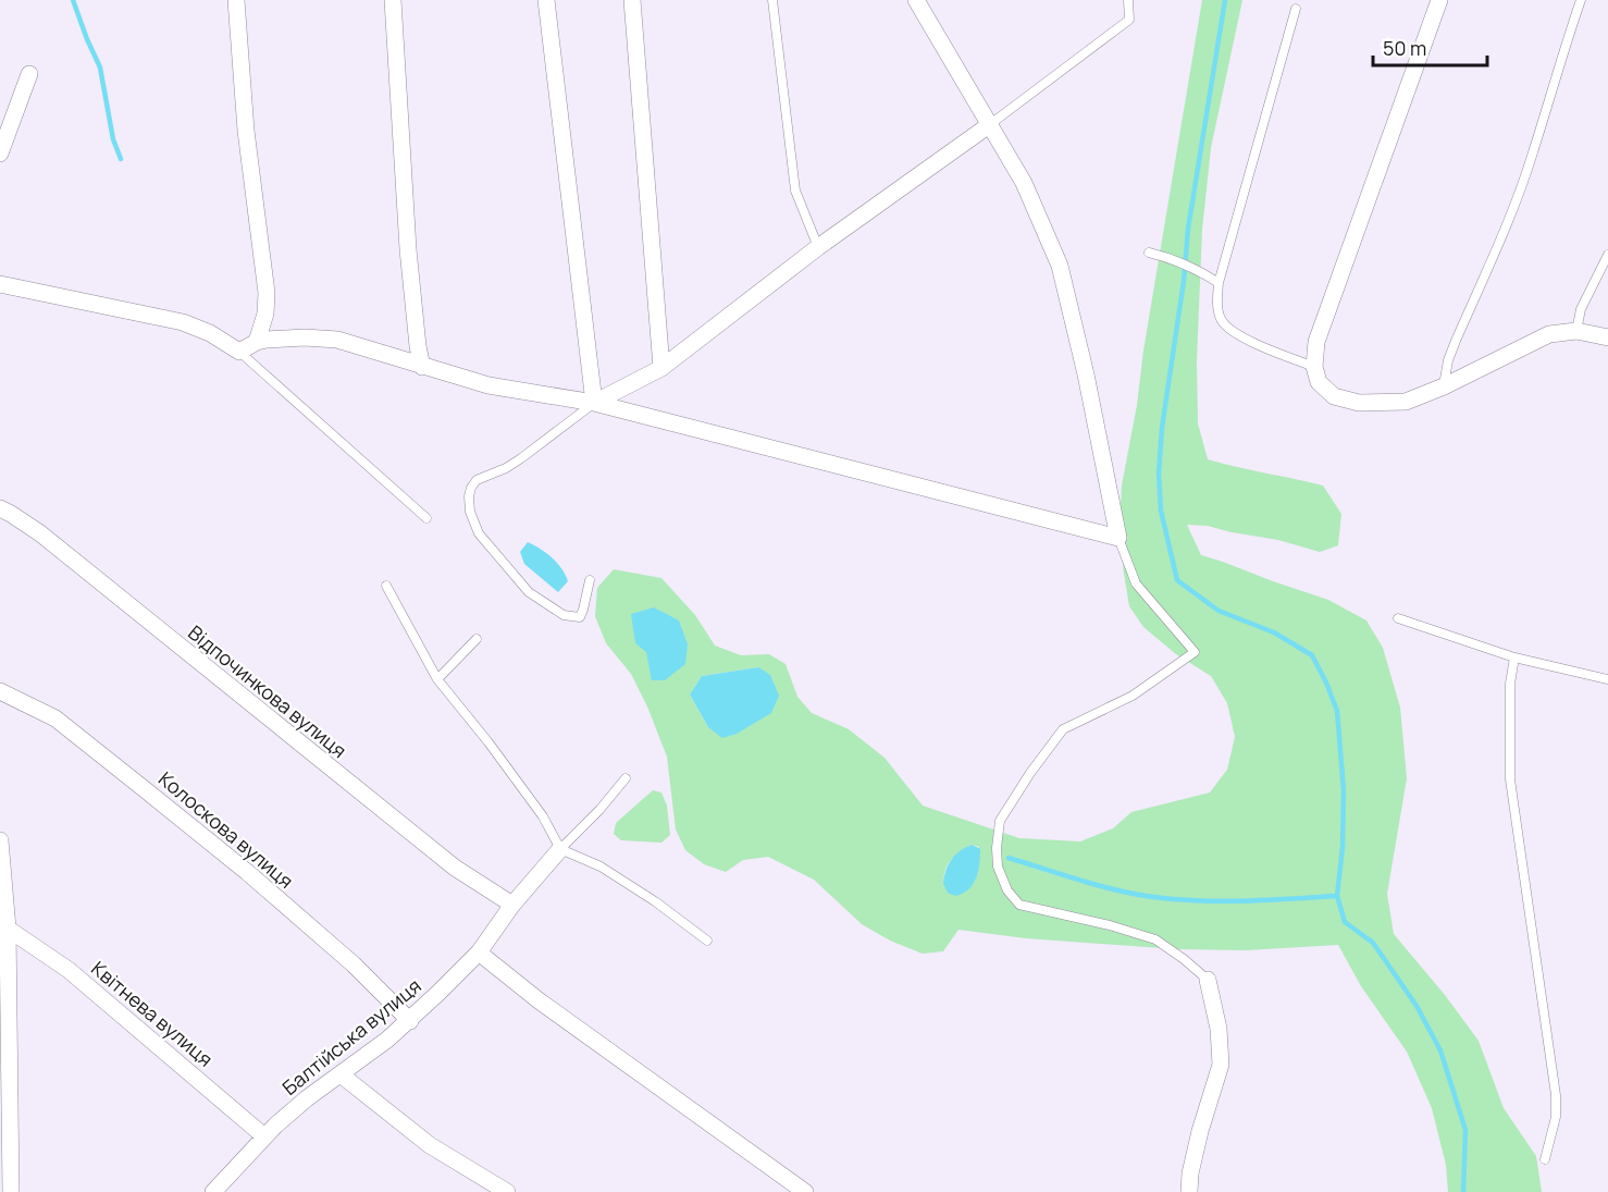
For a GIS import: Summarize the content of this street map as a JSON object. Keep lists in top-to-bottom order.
{
  "streets": {
    "street": [
      "Відпочинкова вулиця",
      "Колоскова вулиця",
      "Квітнева вулиця",
      "Балтійська вулиця"
    ]
  },
  "crossings": [
    ["Відпочинкова вулиця", "Балтійська вулиця"],
    ["Колоскова вулиця", "Балтійська вулиця"],
    ["Квітнева вулиця", "Балтійська вулиця"]
  ],
  "scale_bar": "50 m"
}
